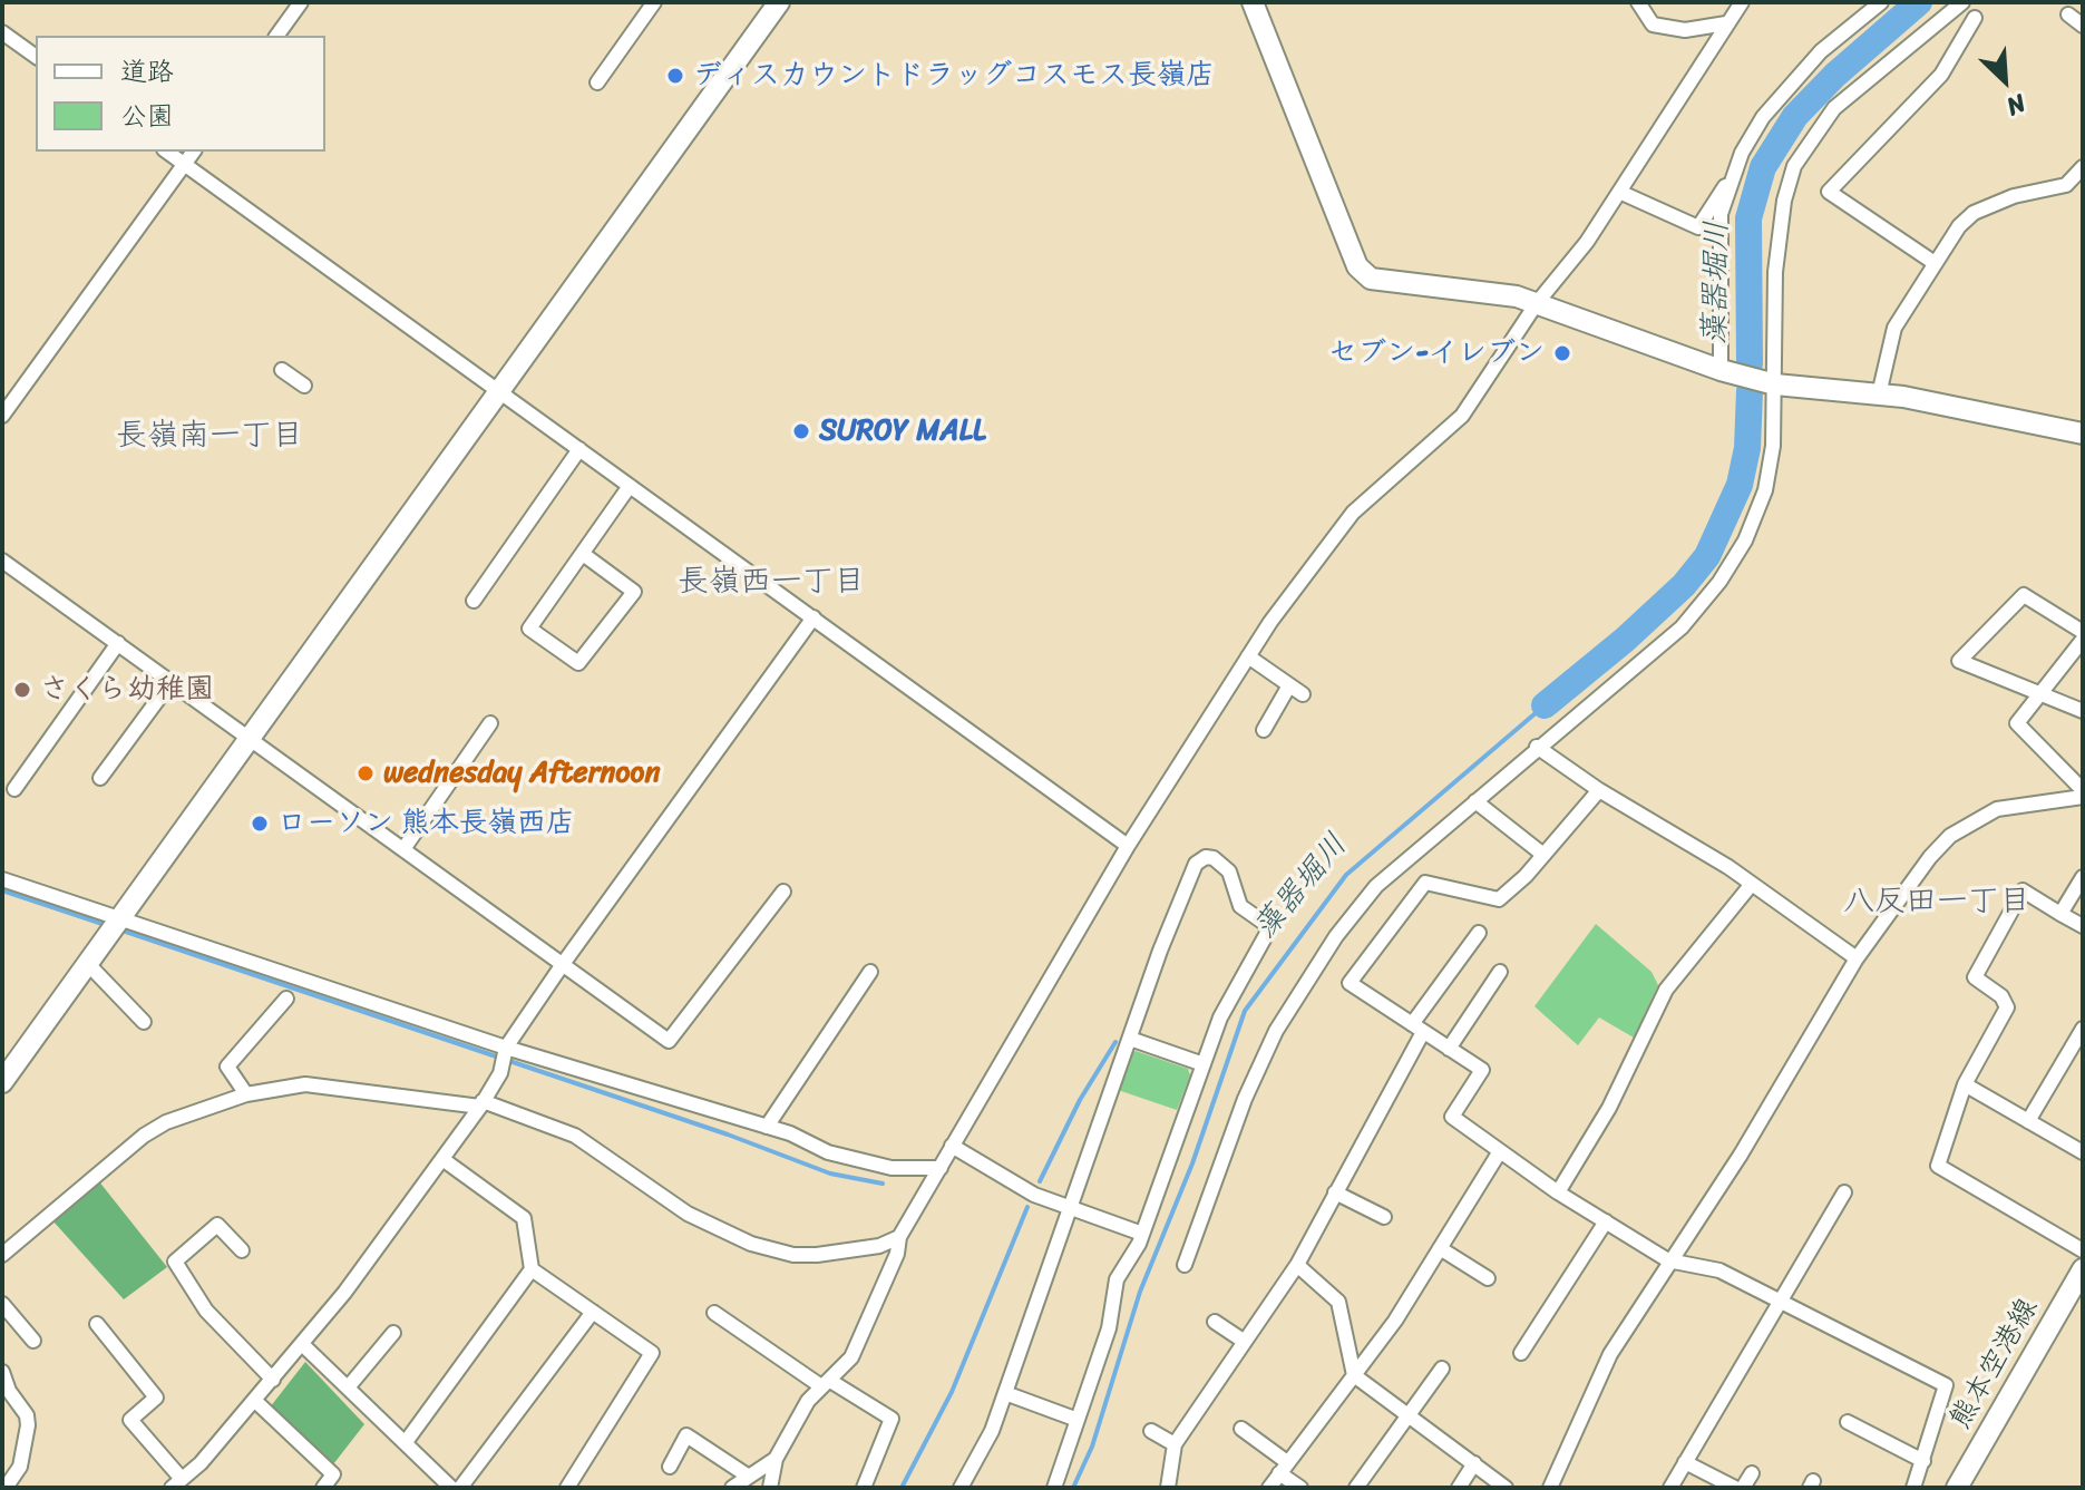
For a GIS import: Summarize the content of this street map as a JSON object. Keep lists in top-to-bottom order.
{
  "streets": {
    "street": ["熊本空港線"]
  },
  "districts": ["長嶺南一丁目", "長嶺西一丁目", "八反田一丁目"],
  "water": ["藻器堀川"],
  "places": [
    "ディスカウントドラッグコスモス長嶺店",
    "セブン-イレブン",
    "SUROY MALL",
    "さくら幼稚園",
    "wednesday Afternoon",
    "ローソン 熊本長嶺西店"
  ],
  "legend": ["道路", "公園"],
  "north": "bottom right"
}
